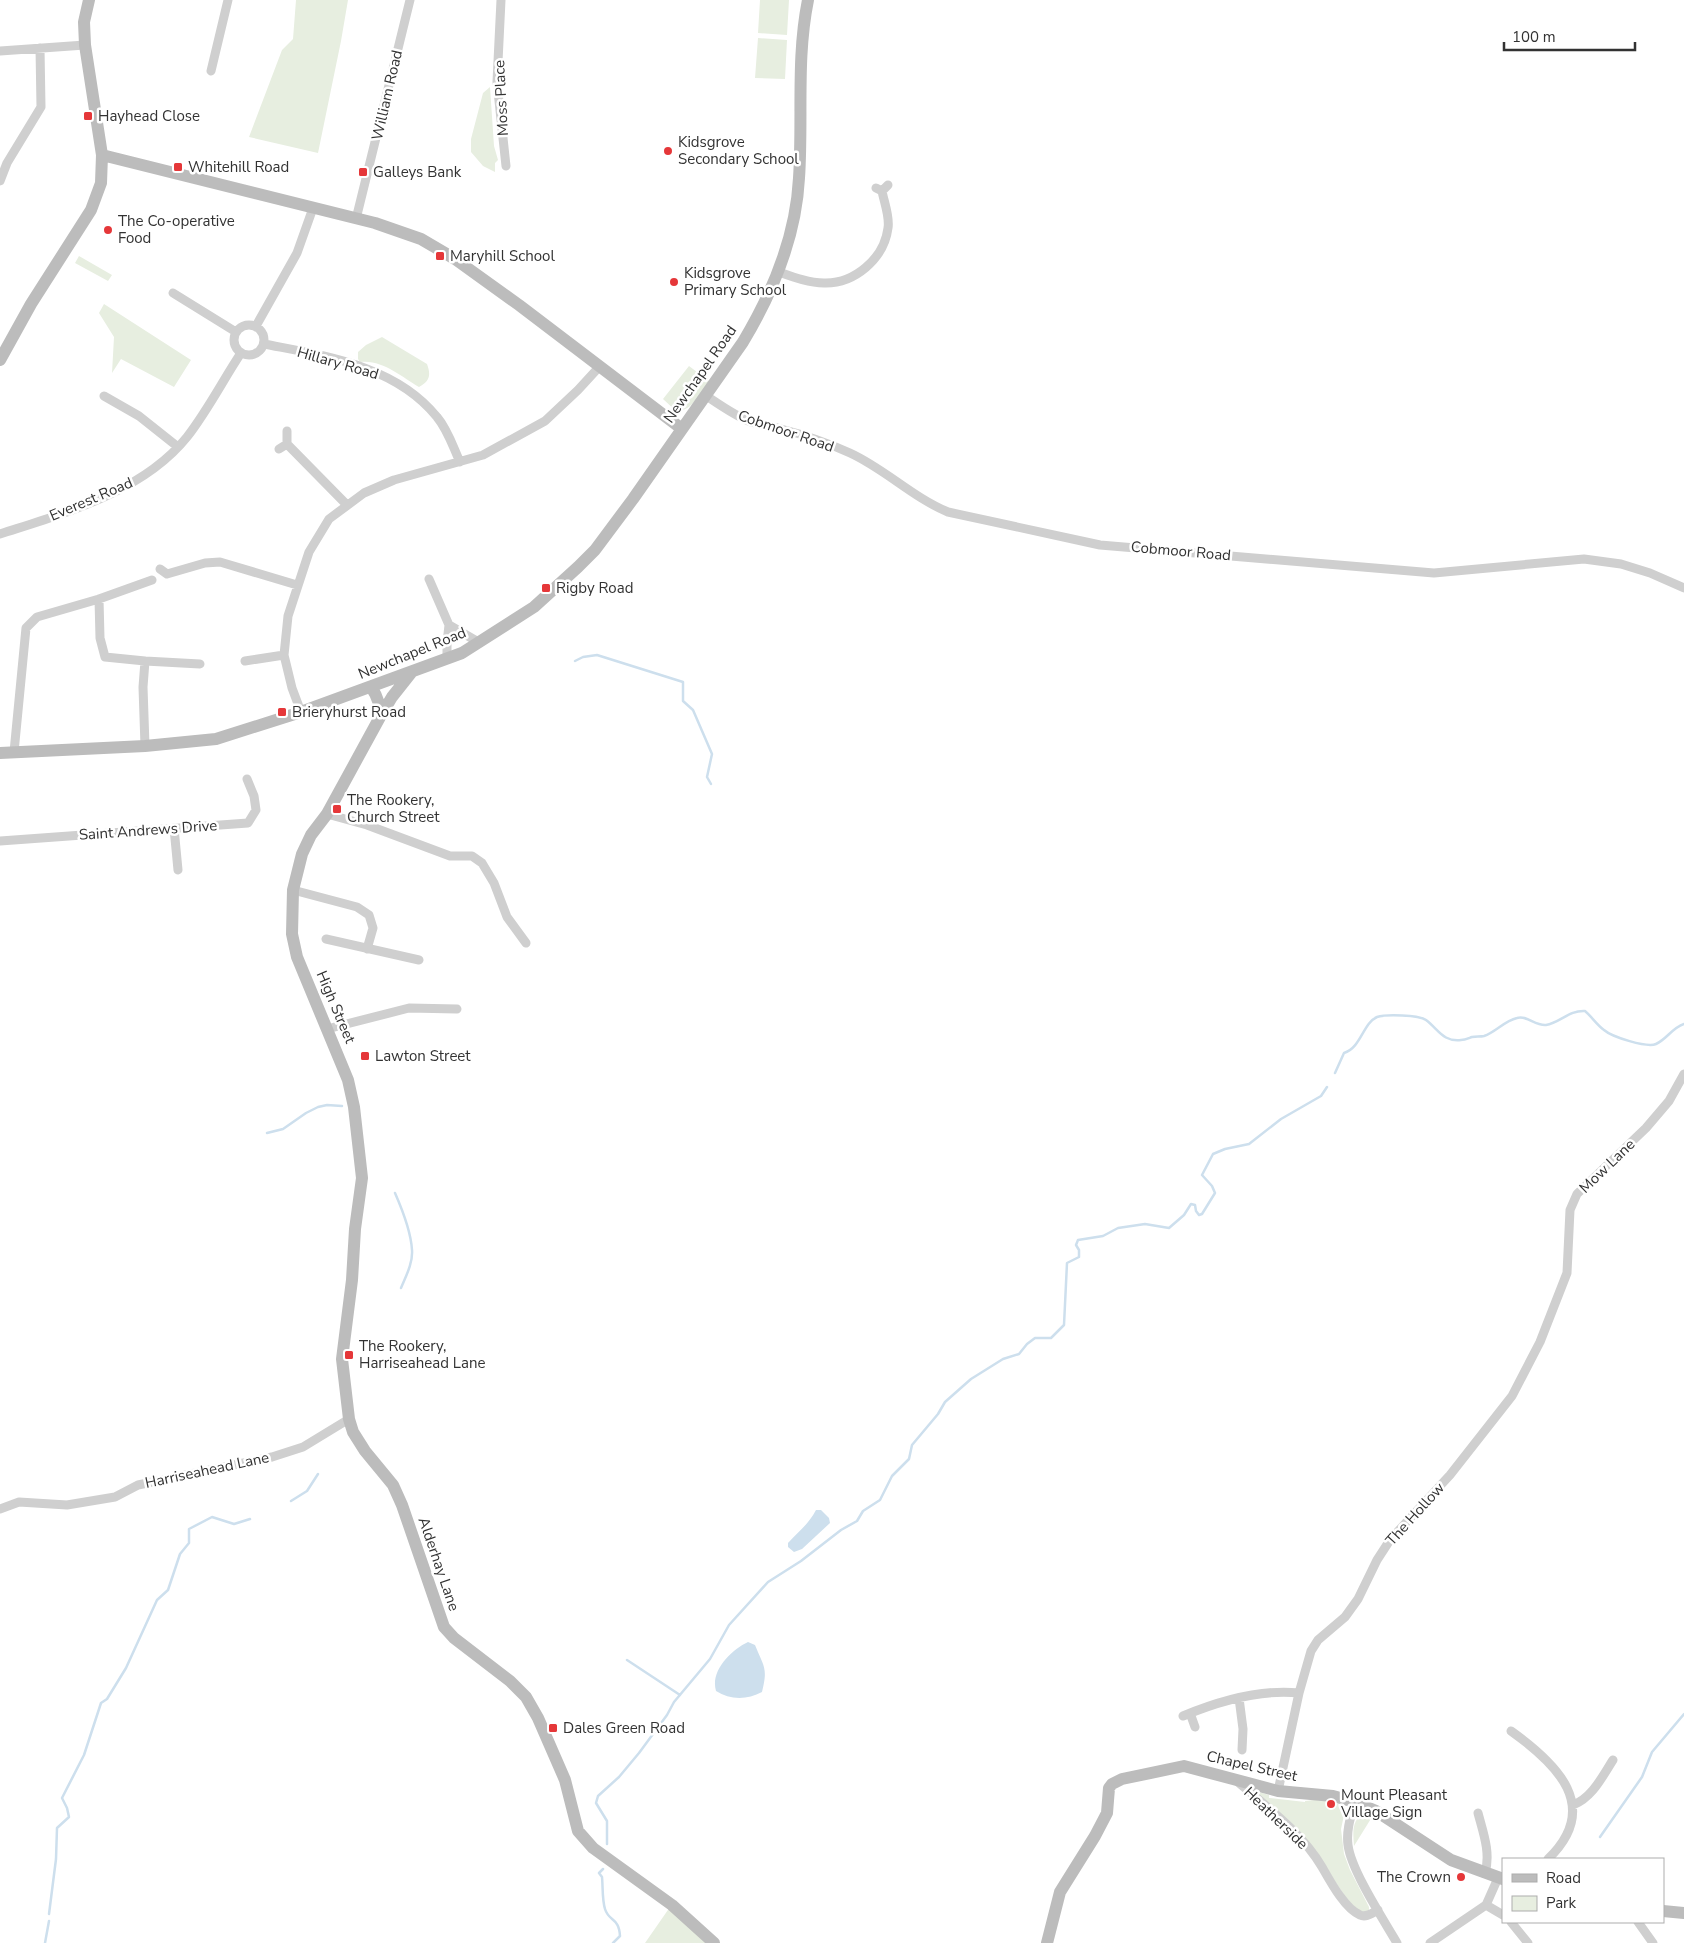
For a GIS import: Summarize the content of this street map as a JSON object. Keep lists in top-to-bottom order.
{
  "streets": {
    "street": [
      "William Road",
      "Moss Place",
      "Hillary Road",
      "Newchapel Road",
      "Cobmoor Road",
      "Everest Road",
      "Saint Andrews Drive",
      "High Street",
      "Mow Lane",
      "Harriseahead Lane",
      "The Hollow",
      "Alderhay Lane",
      "Chapel Street",
      "Heatherside"
    ]
  },
  "crossings": [
    ["Hillary Road", "Everest Road"],
    ["Newchapel Road", "Cobmoor Road"],
    ["Newchapel Road", "High Street"],
    ["High Street", "Harriseahead Lane"],
    ["High Street", "Alderhay Lane"],
    ["Mow Lane", "The Hollow"],
    ["Harriseahead Lane", "Alderhay Lane"],
    ["The Hollow", "Chapel Street"],
    ["Chapel Street", "Heatherside"]
  ],
  "places": {
    "transit": [
      "Hayhead Close",
      "Whitehill Road",
      "Galleys Bank",
      "Maryhill School",
      "Rigby Road",
      "Brieryhurst Road",
      "The Rookery, Church Street",
      "Lawton Street",
      "The Rookery, Harriseahead Lane",
      "Dales Green Road"
    ],
    "other": [
      "Kidsgrove Secondary School",
      "The Co-operative Food",
      "Kidsgrove Primary School",
      "Mount Pleasant Village Sign",
      "The Crown"
    ]
  },
  "legend": ["Road", "Park"],
  "scale_bar": "100 m"
}
